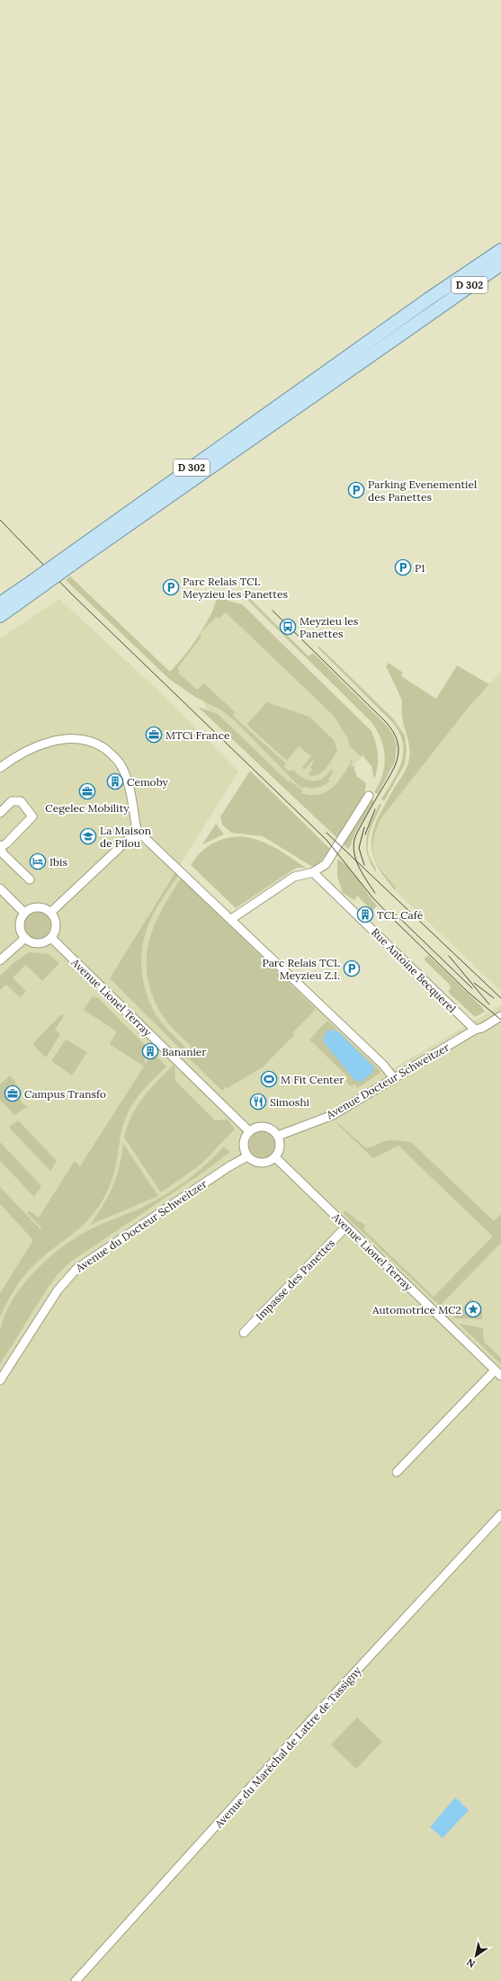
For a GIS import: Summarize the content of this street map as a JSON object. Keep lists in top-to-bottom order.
{
  "streets": {
    "main road": ["D 302"],
    "street": [
      "Rue Antoine Becquerel",
      "Avenue Lionel Terray",
      "Avenue Docteur Schweitzer",
      "Avenue du Docteur Schweitzer",
      "Impasse des Panettes",
      "Avenue du Maréchal de Lattre de Tassigny"
    ]
  },
  "crossings": [
    ["Rue Antoine Becquerel", "Avenue Docteur Schweitzer"],
    ["Avenue Lionel Terray", "Avenue Docteur Schweitzer"],
    ["Avenue Lionel Terray", "Avenue du Docteur Schweitzer"],
    ["Avenue Lionel Terray", "Impasse des Panettes"],
    ["Avenue Docteur Schweitzer", "Avenue du Docteur Schweitzer"]
  ],
  "places": {
    "parking": [
      "Parking Evenementiel des Panettes",
      "P1",
      "Parc Relais TCL Meyzieu les Panettes",
      "Parc Relais TCL Meyzieu Z.I."
    ],
    "bus stop": ["Meyzieu les Panettes"],
    "office": ["MTCi France", "Cegelec Mobility", "Campus Transfo"],
    "building": ["Cemoby", "TCL Café", "Bananier"],
    "school or university": ["La Maison de Pilou"],
    "hotel": ["Ibis"],
    "sports": ["M Fit Center"],
    "restaurant": ["Simoshi"],
    "place": ["Automotrice MC2"]
  },
  "north": "bottom left"
}
